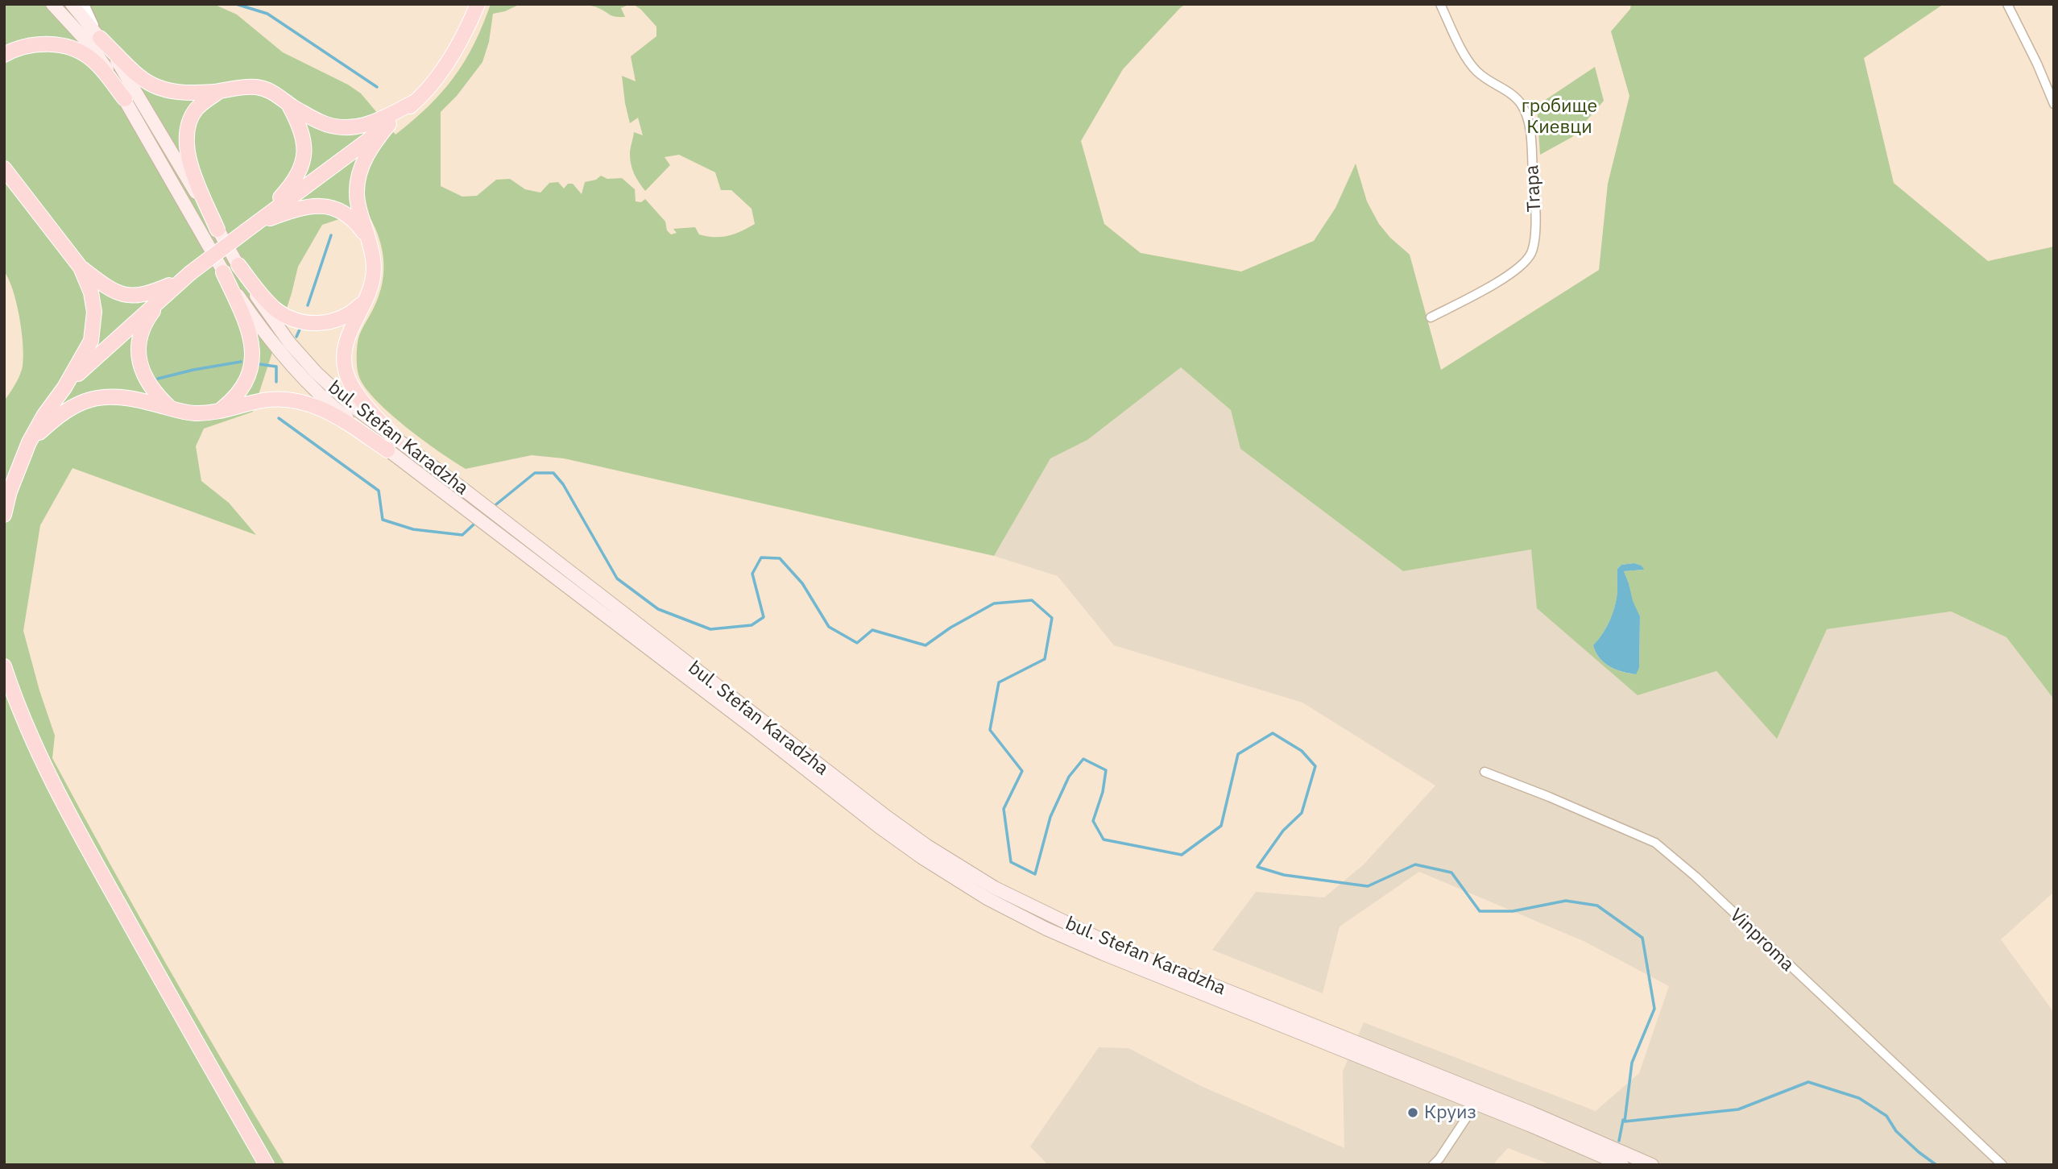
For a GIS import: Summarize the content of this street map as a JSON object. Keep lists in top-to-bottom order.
{
  "streets": {
    "main road": ["bul. Stefan Karadzha"],
    "street": ["Trapa", "Vinproma"]
  },
  "parks": ["гробище Киевци"],
  "places": ["Круиз"]
}
